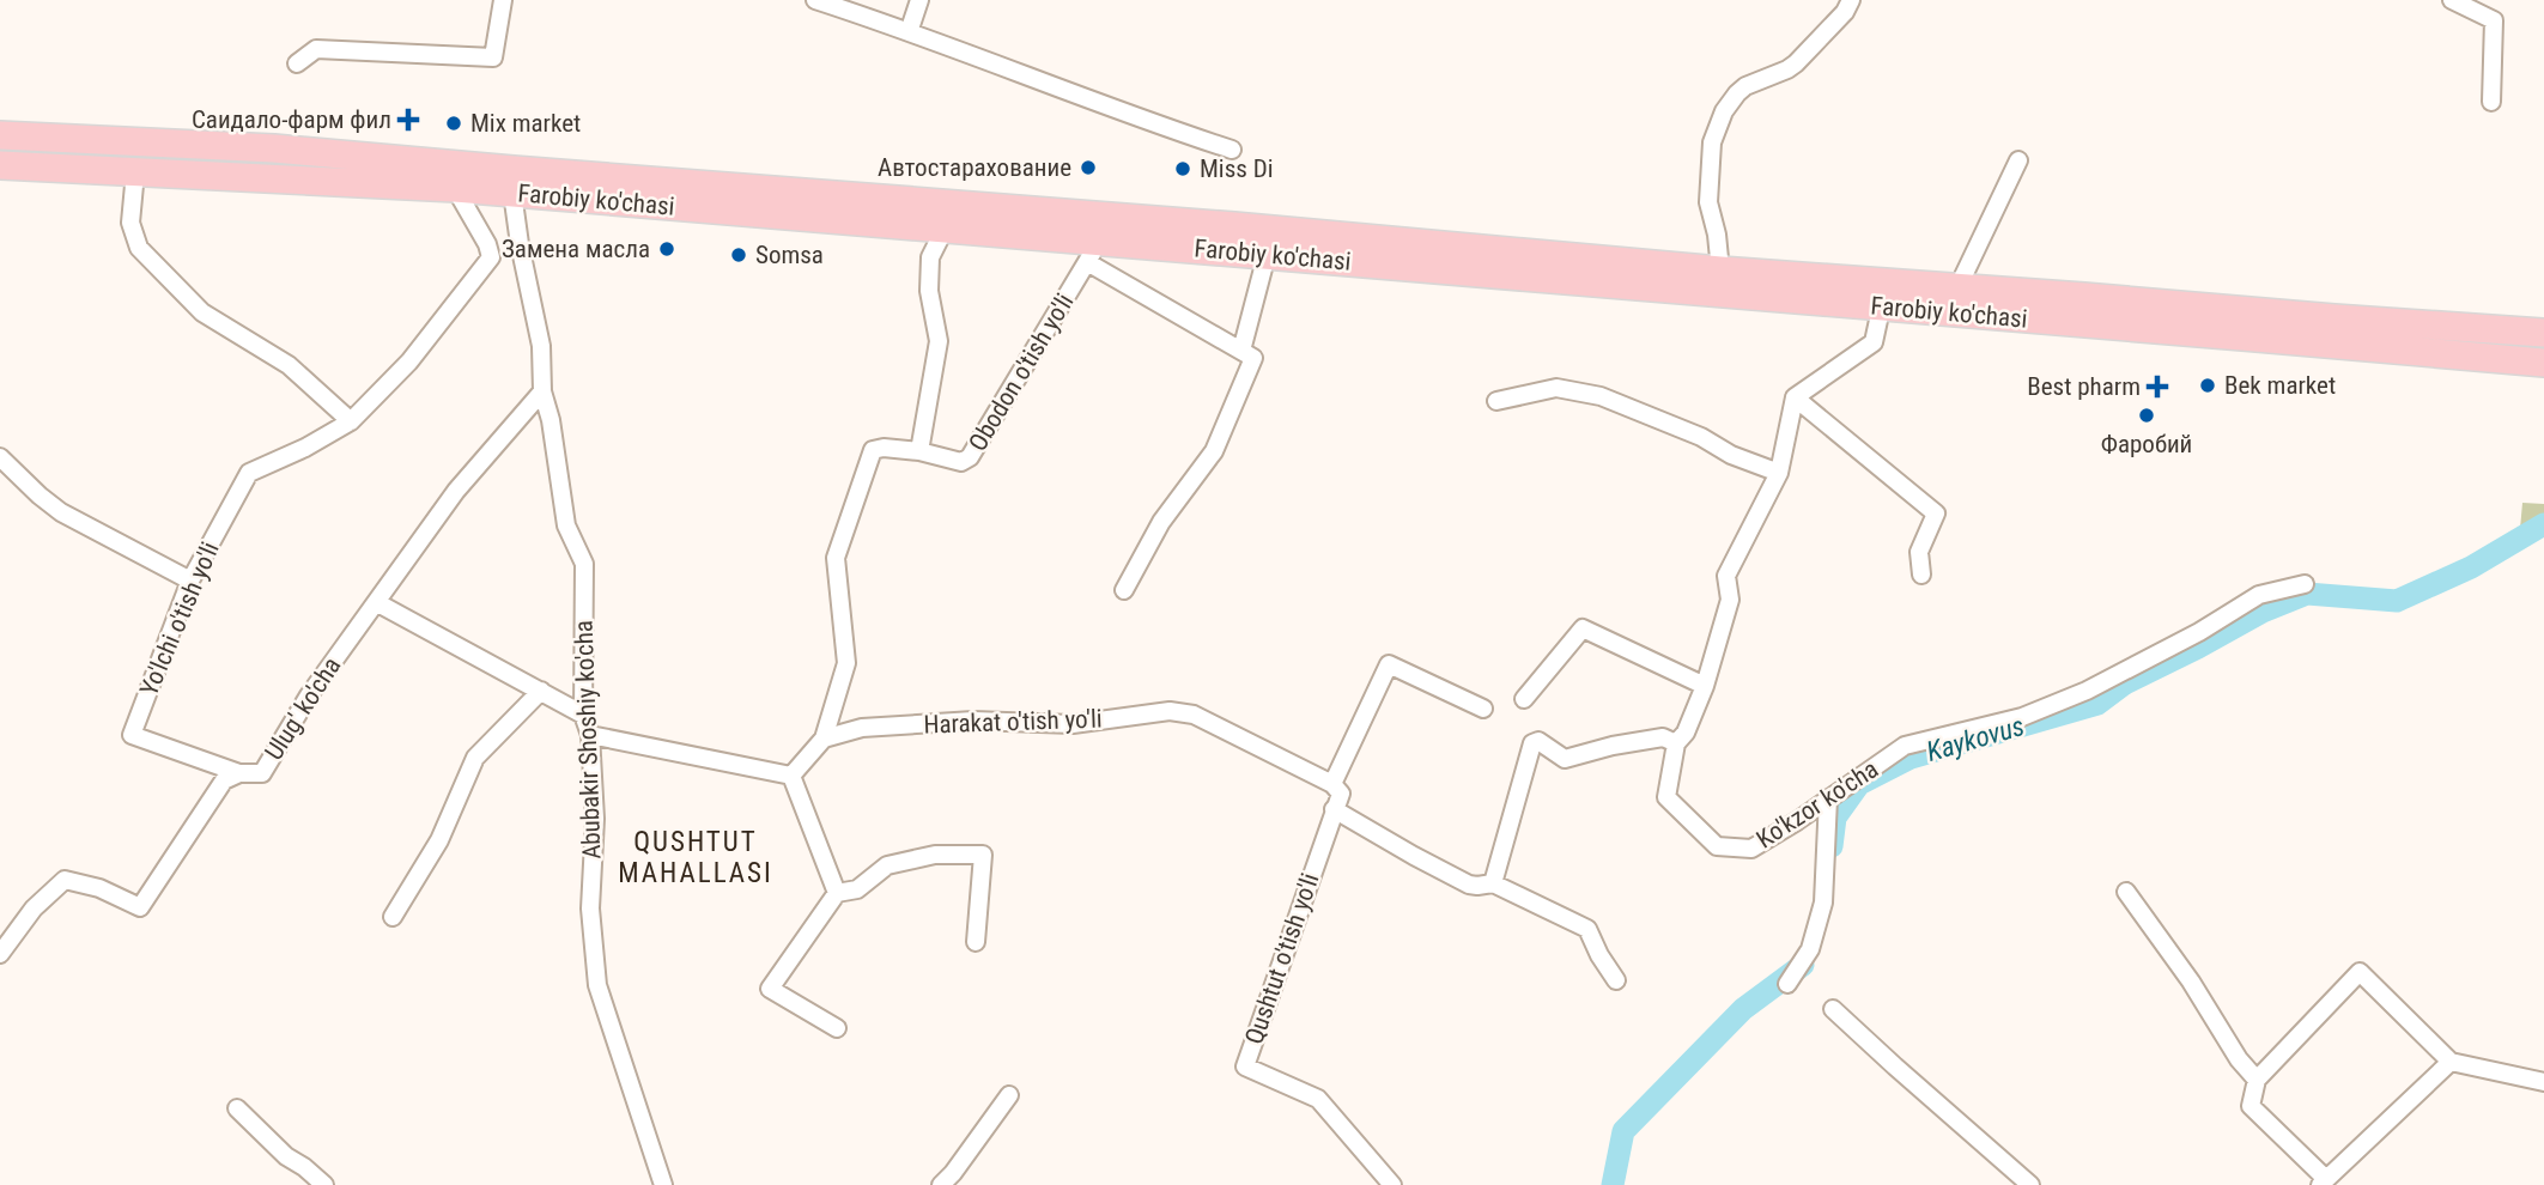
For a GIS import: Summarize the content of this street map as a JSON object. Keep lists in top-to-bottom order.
{
  "streets": {
    "main road": ["Farobiy ko'chasi"],
    "street": [
      "Obodon o'tish yo'li",
      "Yo'lchi o'tish yo'li",
      "Ulug' ko'cha",
      "Harakat o'tish yo'li",
      "Abubakir Shoshiy ko'cha",
      "Ko'kzor ko'cha",
      "Qushtut o'tish yo'li"
    ]
  },
  "crossings": [
    ["Farobiy ko'chasi", "Obodon o'tish yo'li"],
    ["Farobiy ko'chasi", "Yo'lchi o'tish yo'li"],
    ["Farobiy ko'chasi", "Abubakir Shoshiy ko'cha"],
    ["Obodon o'tish yo'li", "Harakat o'tish yo'li"],
    ["Yo'lchi o'tish yo'li", "Ulug' ko'cha"],
    ["Ulug' ko'cha", "Abubakir Shoshiy ko'cha"]
  ],
  "districts": ["QUSHTUT MAHALLASI"],
  "water": ["Kaykovus"],
  "places": {
    "health": ["Саидало-фарм фил", "Best pharm"],
    "other": [
      "Mix market",
      "Автостарахование",
      "Miss Di",
      "Замена масла",
      "Somsa",
      "Bek market",
      "Фаробий"
    ]
  }
}
